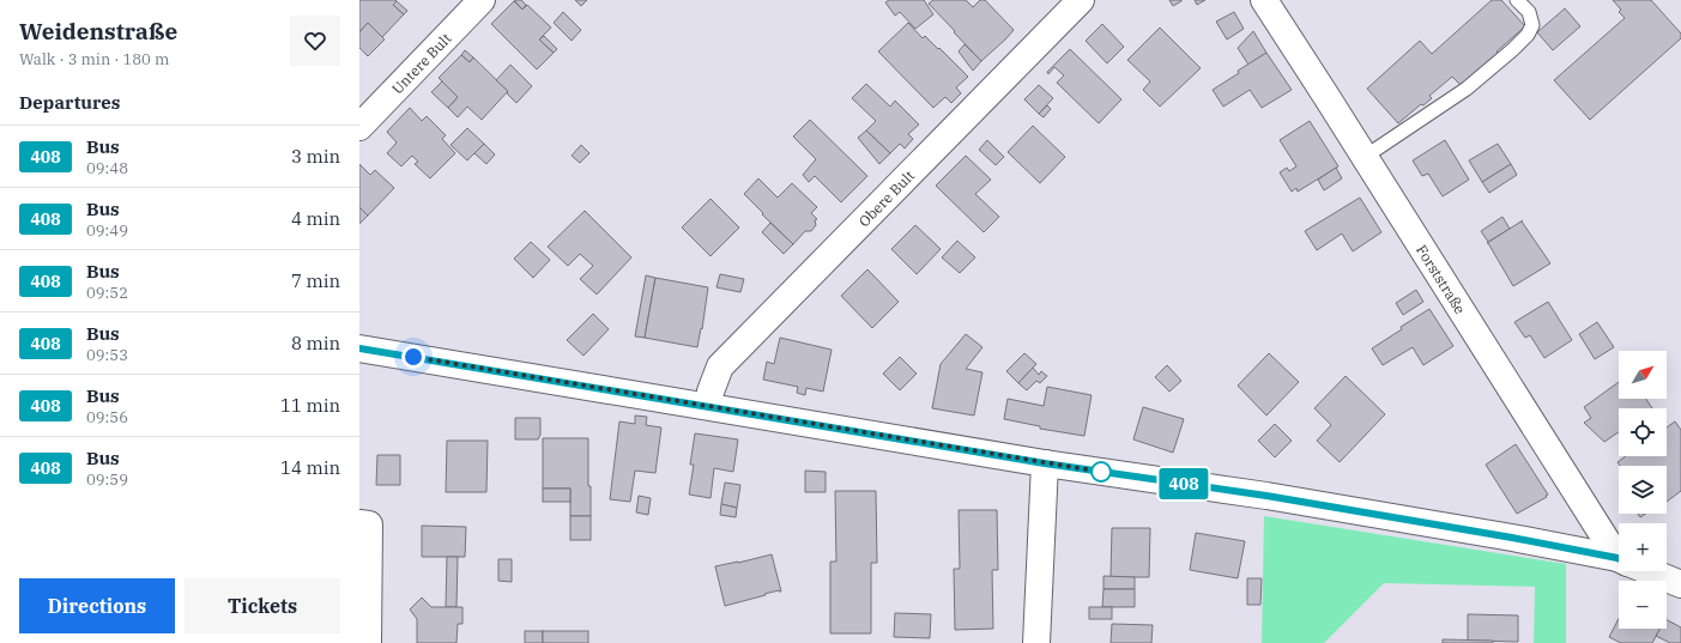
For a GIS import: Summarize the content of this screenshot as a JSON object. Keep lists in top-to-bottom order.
{
  "streets": {
    "street": ["Untere Bult", "Obere Bult", "Forststraße"]
  },
  "lines": ["bus line 408"],
  "north": "top right",
  "page": {
    "heading": [
      ["Weidenstraße", "Walk · 3 min · 180 m"],
      "Departures"
    ],
    "on_map": "408",
    "list": [
      {
        "mark": "408",
        "name": "Bus",
        "note": "09:48",
        "value": "3 min"
      },
      {
        "mark": "408",
        "name": "Bus",
        "note": "09:49",
        "value": "4 min"
      },
      {
        "mark": "408",
        "name": "Bus",
        "note": "09:52",
        "value": "7 min"
      },
      {
        "mark": "408",
        "name": "Bus",
        "note": "09:53",
        "value": "8 min"
      },
      {
        "mark": "408",
        "name": "Bus",
        "note": "09:56",
        "value": "11 min"
      },
      {
        "mark": "408",
        "name": "Bus",
        "note": "09:59",
        "value": "14 min"
      }
    ],
    "map_buttons": ["+", "−"],
    "buttons": ["Directions", "Tickets"]
  }
}
